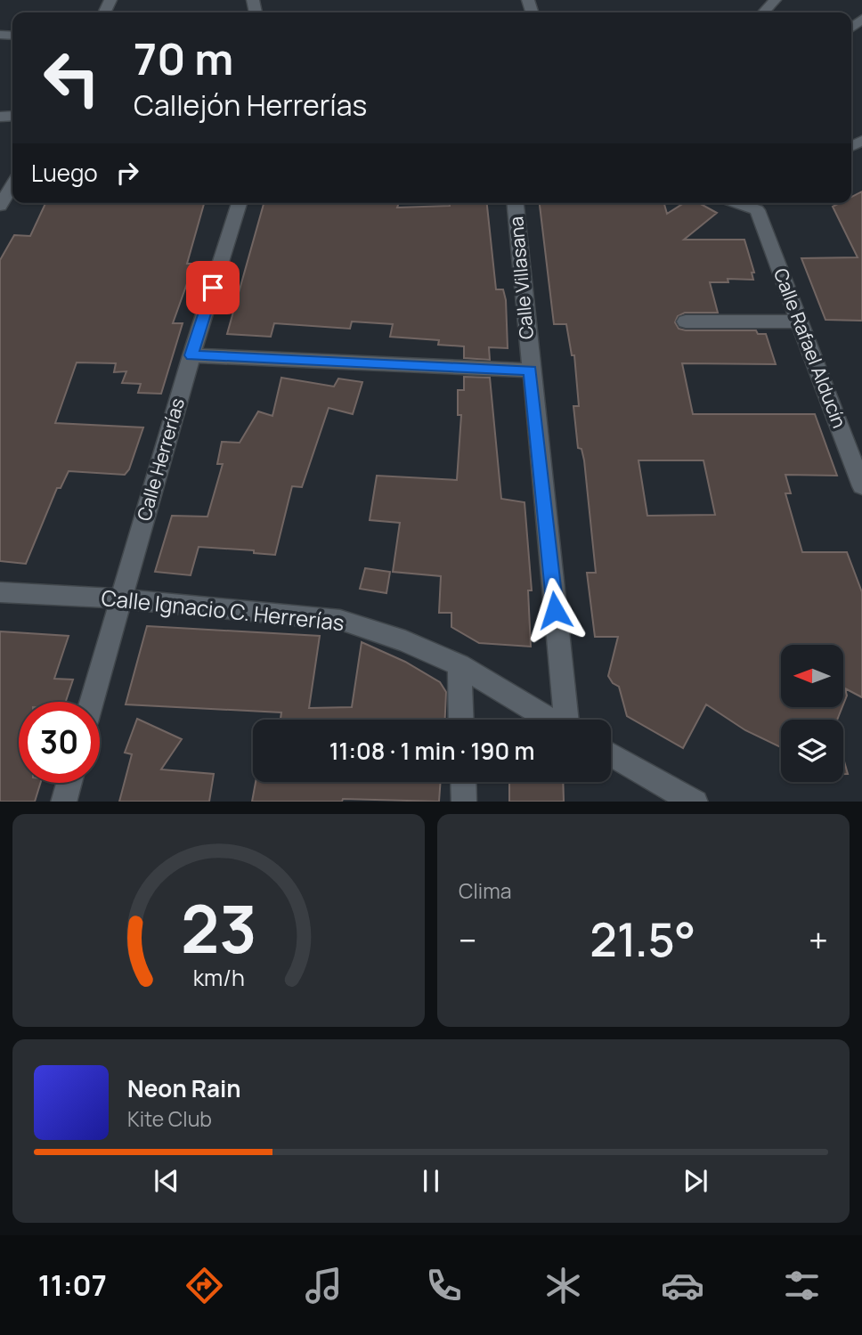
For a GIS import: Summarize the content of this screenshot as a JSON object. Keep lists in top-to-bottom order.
{
  "streets": {
    "street": [
      "Calle Villasana",
      "Calle Rafael Alducín",
      "Calle Herrerías",
      "Calle Ignacio C. Herrerías"
    ]
  },
  "crossings": [
    ["Calle Herrerías", "Calle Ignacio C. Herrerías"]
  ],
  "north": "left",
  "page": {
    "turn": ["70 m", "Callejón Herrerías"],
    "then": "Luego",
    "limit": "30",
    "trip": "11:08 · 1 min · 190 m",
    "tile": "Clima",
    "heat": ["−", "21.5°", "+"],
    "song": ["Neon Rain", "Kite Club"],
    "tabs": "11:07",
    "gauge": ["23", "km/h"]
  }
}
